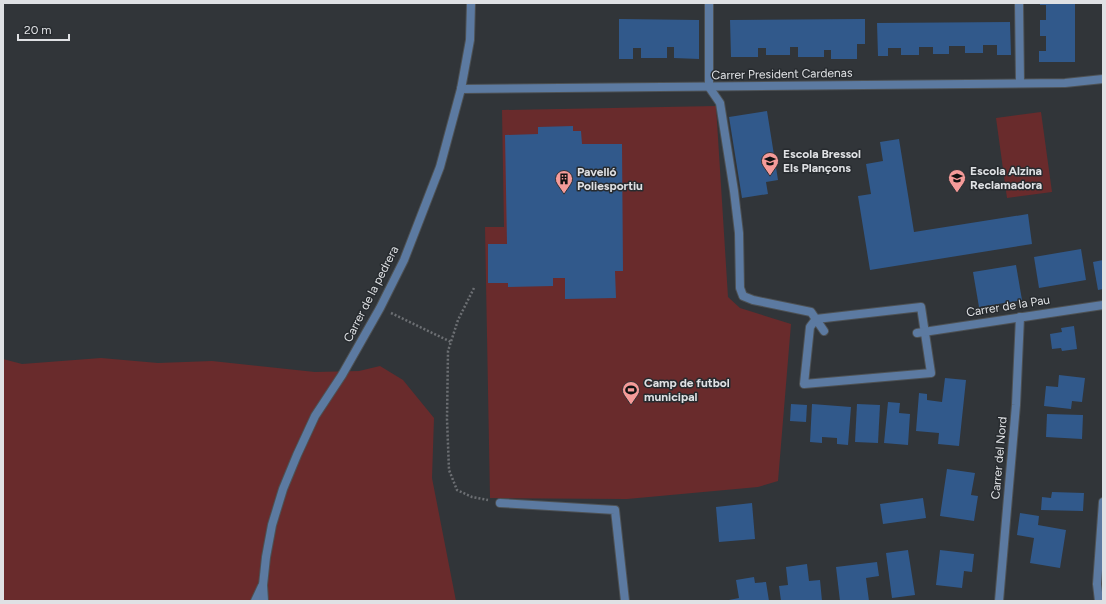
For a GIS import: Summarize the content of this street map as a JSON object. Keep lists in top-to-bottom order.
{
  "streets": {
    "street": [
      "Carrer President Cardenas",
      "Carrer de la pedrera",
      "Carrer de la Pau",
      "Carrer del Nord"
    ]
  },
  "crossings": [
    ["Carrer President Cardenas", "Carrer de la pedrera"],
    ["Carrer de la Pau", "Carrer del Nord"]
  ],
  "places": {
    "school or university": ["Escola Bressol Els Plançons", "Escola Alzina Reclamadora"],
    "building": ["Pavelló Poliesportiu"],
    "sports": ["Camp de futbol municipal"]
  },
  "scale_bar": "20 m"
}
